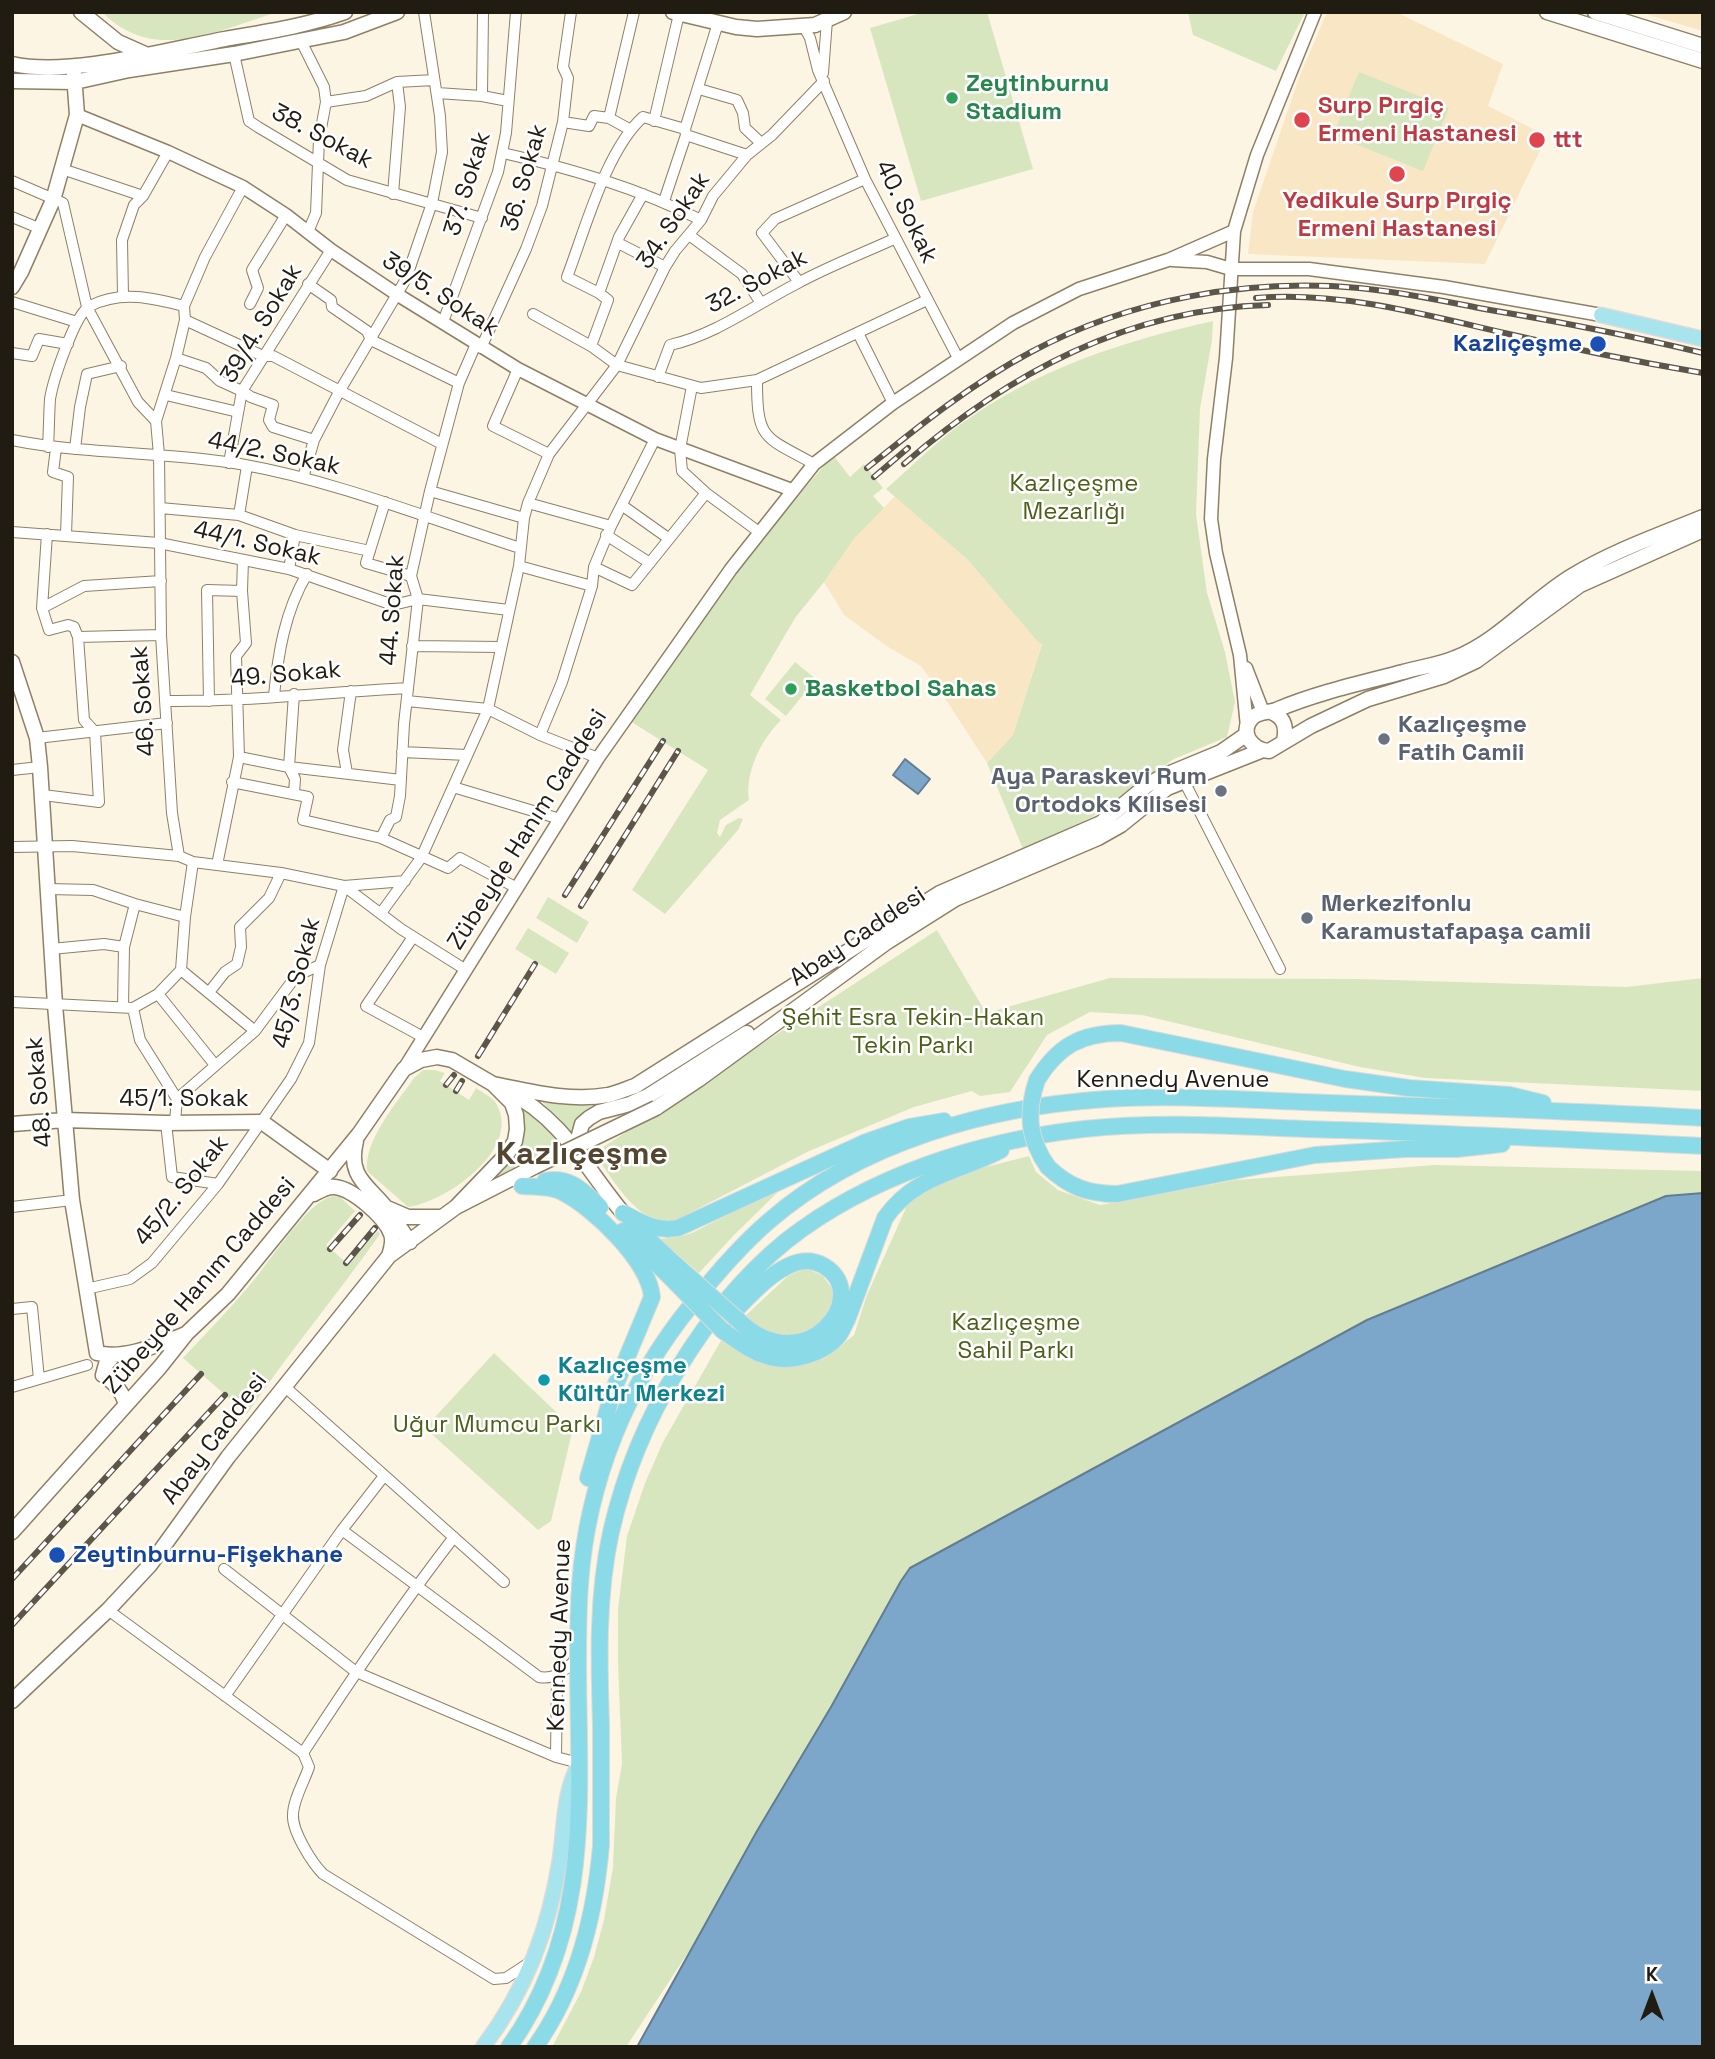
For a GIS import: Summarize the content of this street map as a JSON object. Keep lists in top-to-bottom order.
{
  "streets": {
    "highway": ["Kennedy Avenue"],
    "main road": [
      "Zübeyde Hanım Caddesi",
      "Abay Caddesi",
      "48. Sokak",
      "45/1. Sokak"
    ],
    "street": [
      "38. Sokak",
      "36. Sokak",
      "37. Sokak",
      "40. Sokak",
      "34. Sokak",
      "32. Sokak",
      "39/5. Sokak",
      "39/4. Sokak",
      "44/2. Sokak",
      "44/1. Sokak",
      "44. Sokak",
      "49. Sokak",
      "46. Sokak",
      "45/3. Sokak",
      "45/2. Sokak"
    ]
  },
  "crossings": [
    ["38. Sokak", "37. Sokak"],
    ["36. Sokak", "39/5. Sokak"],
    ["36. Sokak", "44. Sokak"],
    ["37. Sokak", "39/5. Sokak"],
    ["40. Sokak", "34. Sokak"],
    ["40. Sokak", "32. Sokak"],
    ["40. Sokak", "Zübeyde Hanım Caddesi"],
    ["34. Sokak", "39/5. Sokak"],
    ["34. Sokak", "44/2. Sokak"],
    ["34. Sokak", "44/1. Sokak"],
    ["39/5. Sokak", "39/4. Sokak"],
    ["39/5. Sokak", "44. Sokak"],
    ["39/5. Sokak", "Zübeyde Hanım Caddesi"],
    ["39/4. Sokak", "44/2. Sokak"],
    ["44/2. Sokak", "44. Sokak"],
    ["44/2. Sokak", "46. Sokak"],
    ["44/1. Sokak", "44. Sokak"],
    ["44/1. Sokak", "46. Sokak"],
    ["44. Sokak", "49. Sokak"],
    ["49. Sokak", "46. Sokak"],
    ["Zübeyde Hanım Caddesi", "Abay Caddesi"],
    ["Zübeyde Hanım Caddesi", "45/1. Sokak"],
    ["45/3. Sokak", "45/1. Sokak"],
    ["45/3. Sokak", "45/2. Sokak"],
    ["48. Sokak", "45/1. Sokak"],
    ["48. Sokak", "45/2. Sokak"],
    ["45/1. Sokak", "45/2. Sokak"]
  ],
  "districts": ["Kazlıçeşme"],
  "parks": [
    "Kazlıçeşme Mezarlığı",
    "Şehit Esra Tekin-Hakan Tekin Parkı",
    "Kazlıçeşme Sahil Parkı",
    "Uğur Mumcu Parkı"
  ],
  "places": [
    "Zeytinburnu Stadium",
    "Surp Pırgiç Ermeni Hastanesi",
    "ttt",
    "Yedikule Surp Pırgiç Ermeni Hastanesi",
    "Kazlıçeşme",
    "Basketbol Sahas",
    "Kazlıçeşme Fatih Camii",
    "Aya Paraskevi Rum Ortodoks Kilisesi",
    "Merkezifonlu Karamustafapaşa camii",
    "Kazlıçeşme Kültür Merkezi",
    "Zeytinburnu-Fişekhane"
  ],
  "north": "top"
}
